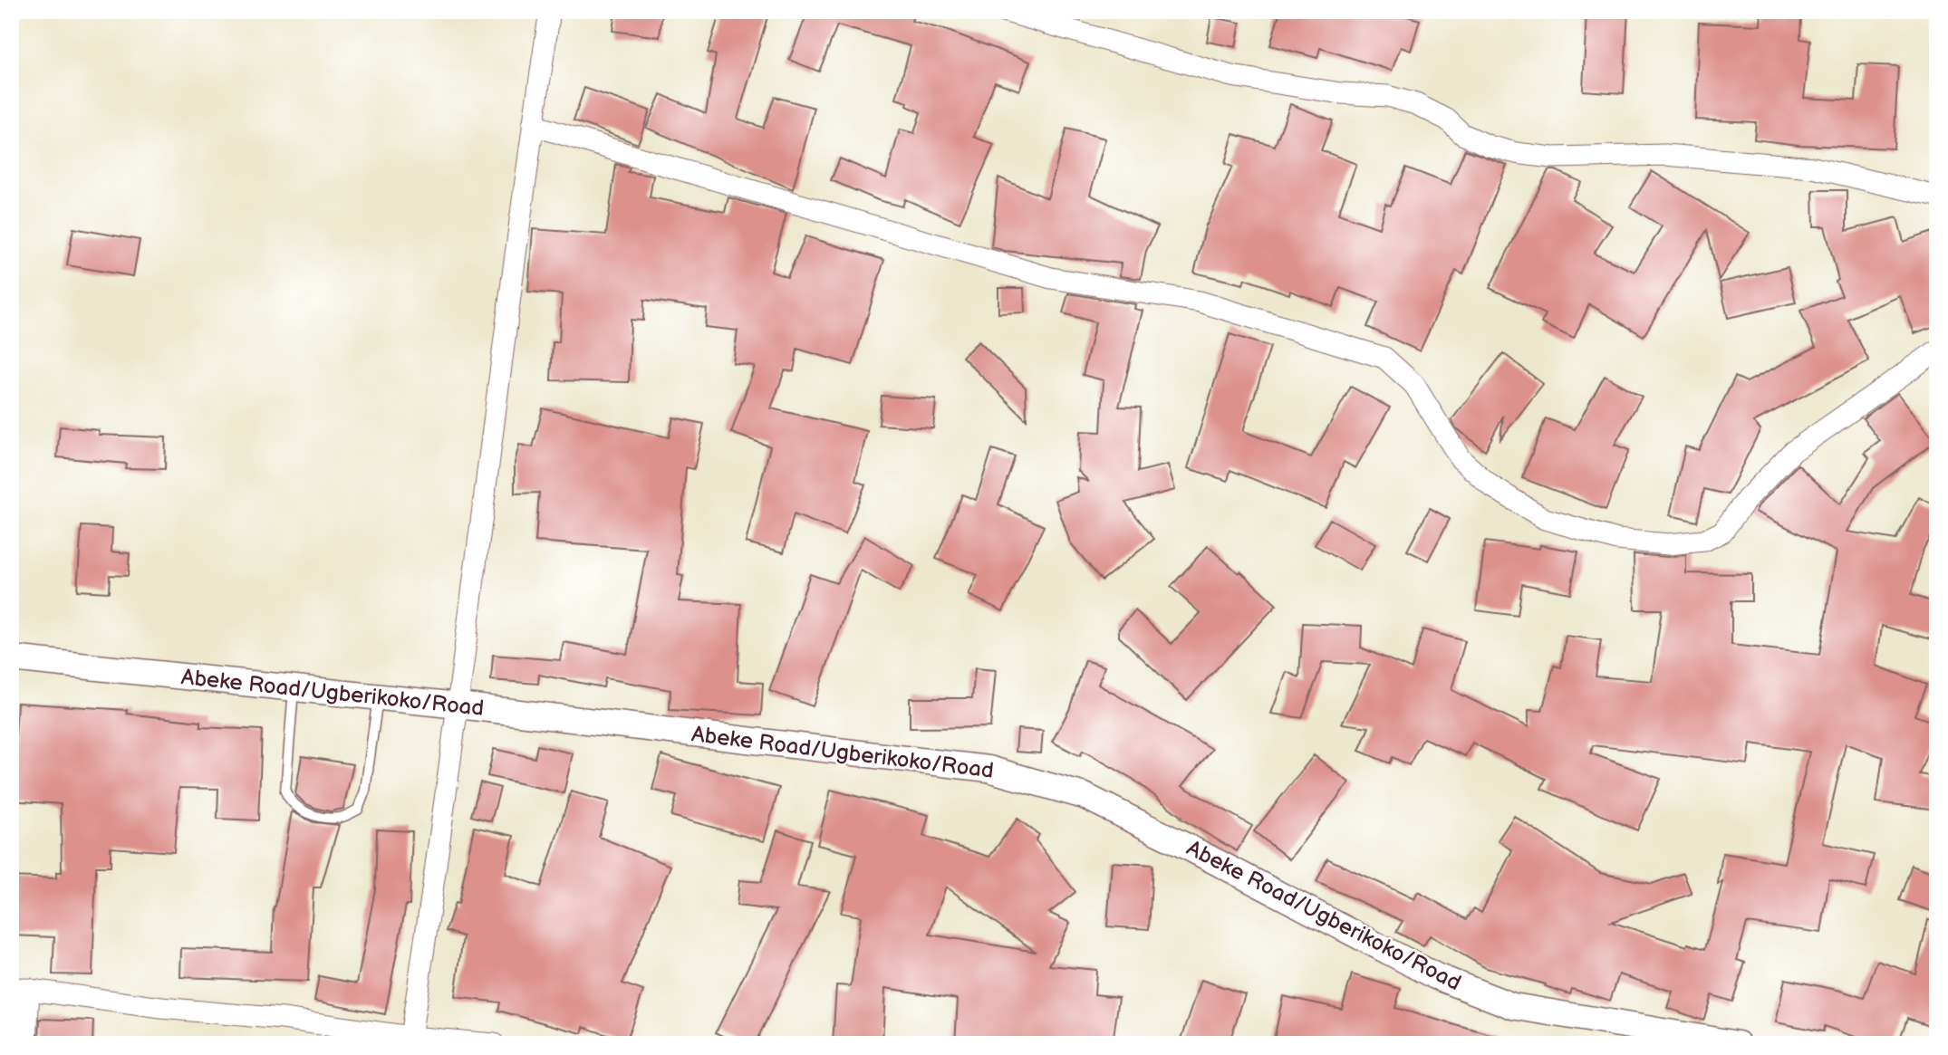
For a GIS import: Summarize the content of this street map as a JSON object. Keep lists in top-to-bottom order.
{
  "streets": {
    "street": ["Abeke Road/Ugberikoko/Road"]
  }
}
